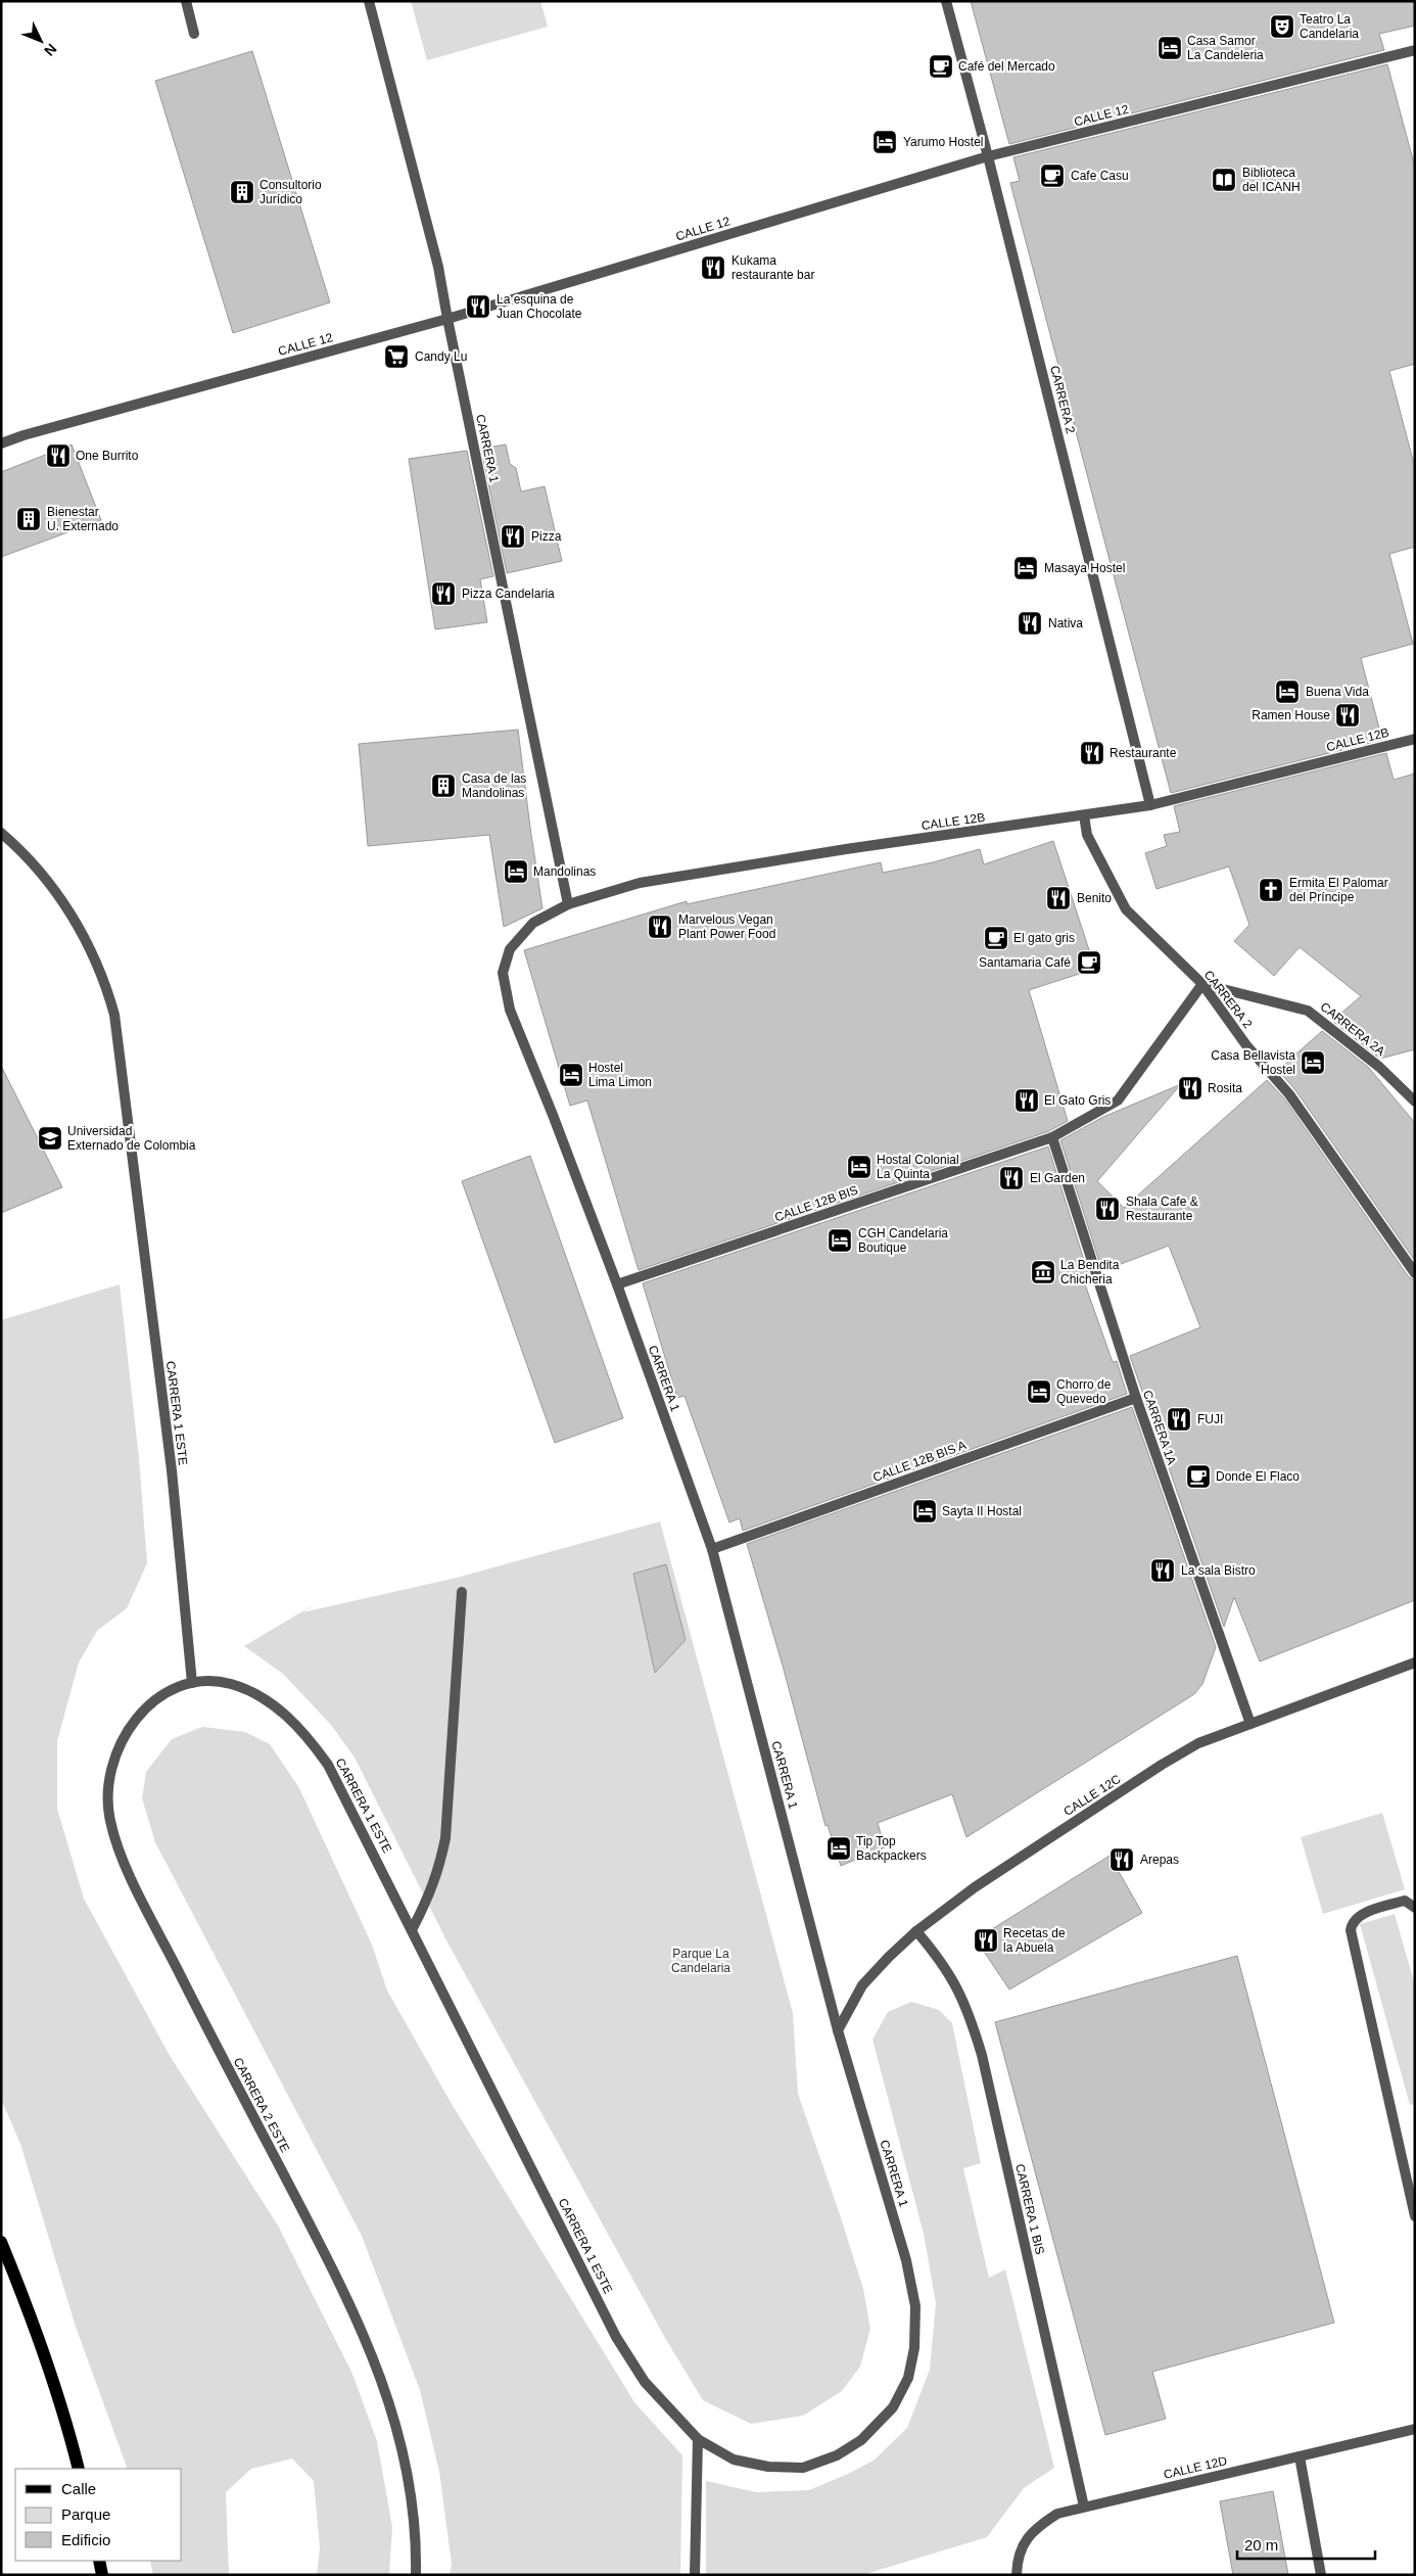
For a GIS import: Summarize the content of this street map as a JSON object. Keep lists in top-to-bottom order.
{
  "streets": {
    "street": [
      "CALLE 12",
      "CARRERA 2",
      "CARRERA 1",
      "CALLE 12B",
      "CARRERA 2A",
      "CALLE 12B BIS",
      "CARRERA 1 ESTE",
      "CARRERA 1A",
      "CALLE 12B BIS A",
      "CALLE 12C",
      "CARRERA 2 ESTE",
      "CARRERA 1 BIS",
      "CALLE 12D"
    ]
  },
  "crossings": [
    ["CALLE 12", "CARRERA 2"],
    ["CALLE 12", "CARRERA 1"],
    ["CARRERA 2", "CALLE 12B"],
    ["CARRERA 2", "CARRERA 2A"],
    ["CARRERA 2", "CALLE 12B BIS"],
    ["CARRERA 1", "CALLE 12B"],
    ["CARRERA 1", "CALLE 12B BIS"],
    ["CARRERA 1", "CARRERA 1 ESTE"],
    ["CARRERA 1", "CALLE 12B BIS A"],
    ["CARRERA 1", "CALLE 12C"],
    ["CARRERA 2A", "CALLE 12B BIS"],
    ["CALLE 12B BIS", "CARRERA 1A"],
    ["CARRERA 1 ESTE", "CARRERA 2 ESTE"],
    ["CARRERA 1A", "CALLE 12B BIS A"],
    ["CARRERA 1A", "CALLE 12C"],
    ["CALLE 12C", "CARRERA 1 BIS"],
    ["CARRERA 1 BIS", "CALLE 12D"]
  ],
  "parks": ["Parque La Candelaria"],
  "places": {
    "theatre": ["Teatro La Candelaria"],
    "hotel": [
      "Casa Samor La Candeleria",
      "Yarumo Hostel",
      "Masaya Hostel",
      "Buena Vida",
      "Mandolinas",
      "Casa Bellavista Hostel",
      "Hostel Lima Limon",
      "Hostal Colonial La Quinta",
      "CGH Candelaria Boutique",
      "Chorro de Quevedo",
      "Sayta II Hostal",
      "Tip Top Backpackers"
    ],
    "cafe": [
      "Café del Mercado",
      "Cafe Casu",
      "El gato gris",
      "Santamaria Café",
      "Donde El Flaco"
    ],
    "library": ["Biblioteca del ICANH"],
    "building": ["Consultorio Jurídico", "Bienestar U. Externado", "Casa de las Mandolinas"],
    "restaurant": [
      "Kukama restaurante bar",
      "La esquina de Juan Chocolate",
      "One Burrito",
      "Pizza",
      "Pizza Candelaria",
      "Nativa",
      "Ramen House",
      "Restaurante",
      "Benito",
      "Marvelous Vegan Plant Power Food",
      "Rosita",
      "El Gato Gris",
      "El Garden",
      "Shala Cafe & Restaurante",
      "FUJI",
      "La sala Bistro",
      "Arepas",
      "Recetas de la Abuela"
    ],
    "supermarket": ["Candy Lu"],
    "church": ["Ermita El Palomar del Príncipe"],
    "school or university": ["Universidad Externado de Colombia"],
    "museum": ["La Bendita Chicheria"]
  },
  "legend": ["Calle", "Parque", "Edificio"],
  "scale_bar": "20 m",
  "north": "bottom right"
}
